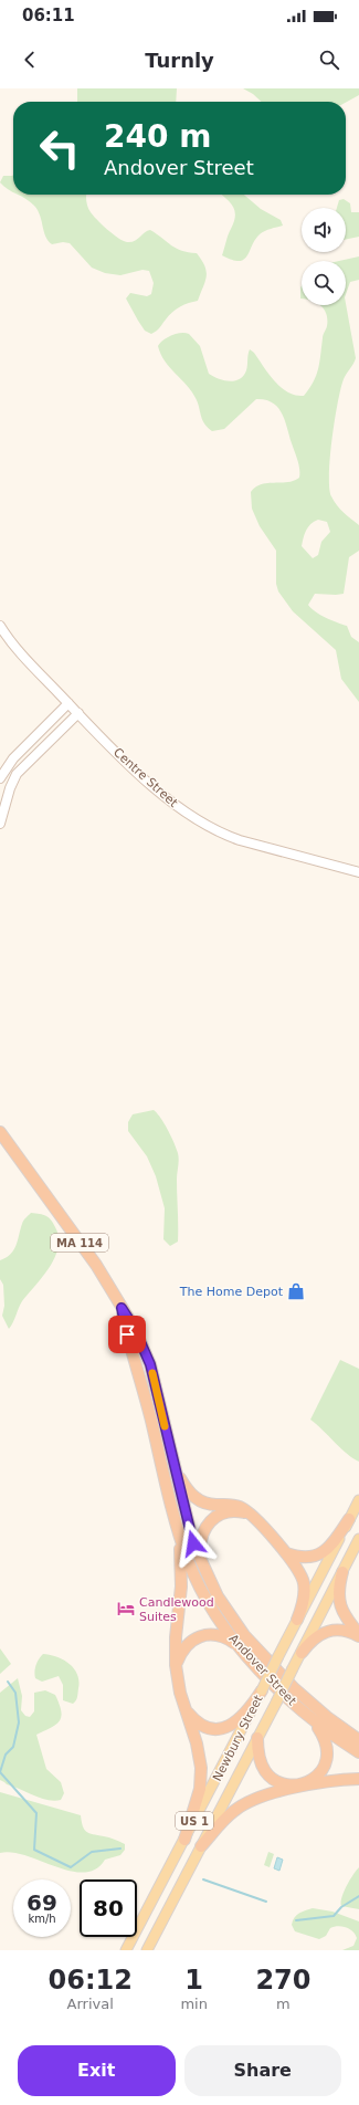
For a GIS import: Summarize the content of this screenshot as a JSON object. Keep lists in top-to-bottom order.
{
  "streets": {
    "highway": ["MA 114", "Andover Street"],
    "main road": ["Centre Street", "Newbury Street", "US 1"]
  },
  "places": {
    "shop": ["The Home Depot"],
    "hotel": ["Candlewood Suites"]
  },
  "page": {
    "status": "06:11",
    "header": "Turnly",
    "turn": ["240 m", "Andover Street"],
    "speed": "69 km/h",
    "limit": "80",
    "eta": [
      "06:12",
      "Arrival",
      "1",
      "min",
      "270",
      "m"
    ],
    "buttons": ["Exit", "Share"]
  }
}
